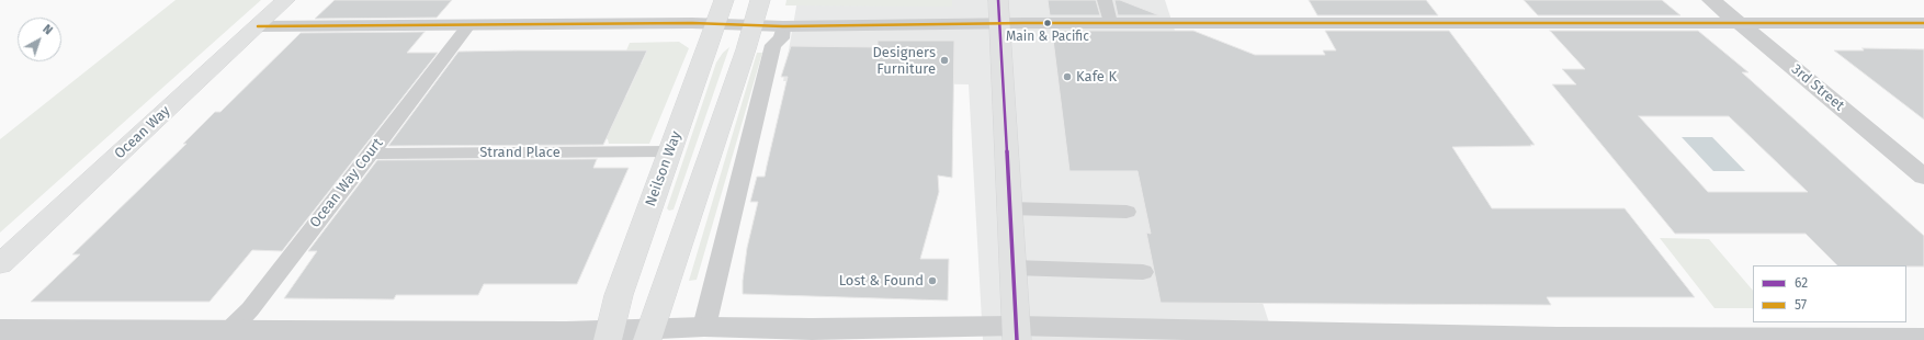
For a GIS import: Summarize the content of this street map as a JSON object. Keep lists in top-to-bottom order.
{
  "streets": {
    "main road": ["Ocean Way", "Neilson Way"],
    "street": ["3rd Street"],
    "lane": ["Strand Place", "Ocean Way Court"]
  },
  "crossings": [
    ["Strand Place", "Neilson Way"],
    ["Strand Place", "Ocean Way Court"]
  ],
  "places": [
    "Main & Pacific",
    "Designers Furniture",
    "Kafe K",
    "Lost & Found"
  ],
  "lines": ["transit line 62", "transit line 57"],
  "legend": ["62", "57"],
  "north": "top right"
}
